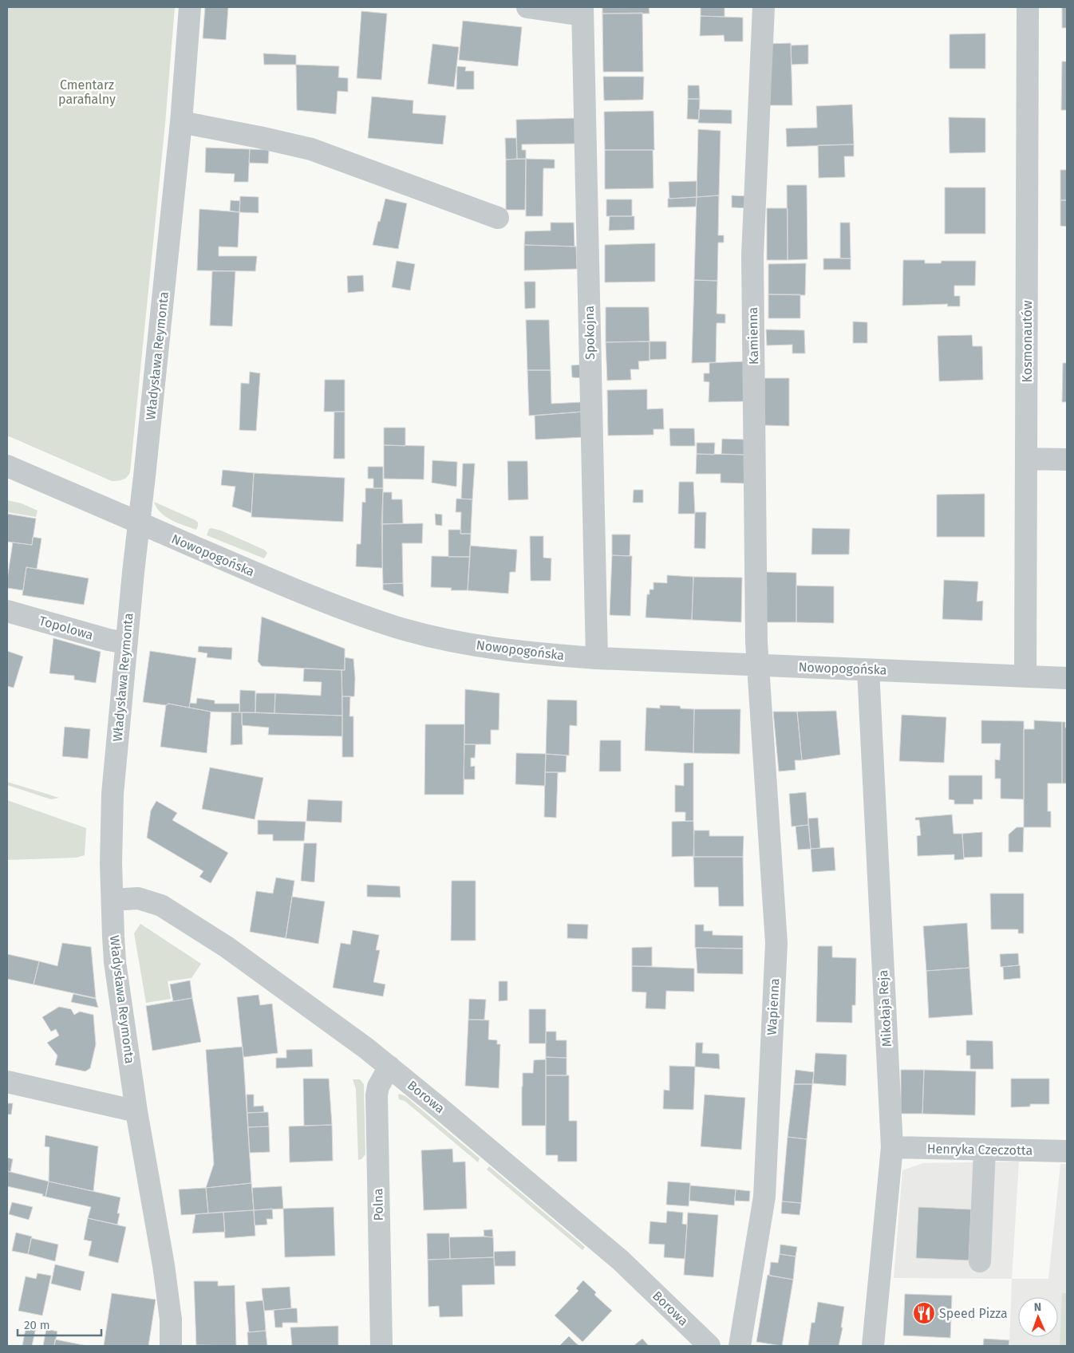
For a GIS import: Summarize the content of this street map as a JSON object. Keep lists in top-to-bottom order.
{
  "streets": {
    "street": [
      "Spokojna",
      "Kamienna",
      "Kosmonautów",
      "Władysława Reymonta",
      "Nowopogońska",
      "Topolowa",
      "Wapienna",
      "Mikołaja Reja",
      "Borowa",
      "Henryka Czeczotta",
      "Polna"
    ]
  },
  "crossings": [
    ["Spokojna", "Nowopogońska"],
    ["Kamienna", "Nowopogońska"],
    ["Kamienna", "Wapienna"],
    ["Kosmonautów", "Nowopogońska"],
    ["Władysława Reymonta", "Nowopogońska"],
    ["Władysława Reymonta", "Topolowa"],
    ["Władysława Reymonta", "Borowa"],
    ["Nowopogońska", "Wapienna"],
    ["Nowopogońska", "Mikołaja Reja"],
    ["Mikołaja Reja", "Henryka Czeczotta"],
    ["Borowa", "Polna"]
  ],
  "parks": ["Cmentarz parafialny"],
  "places": {
    "restaurant": ["Speed Pizza"]
  },
  "scale_bar": "20 m",
  "north": "top"
}
